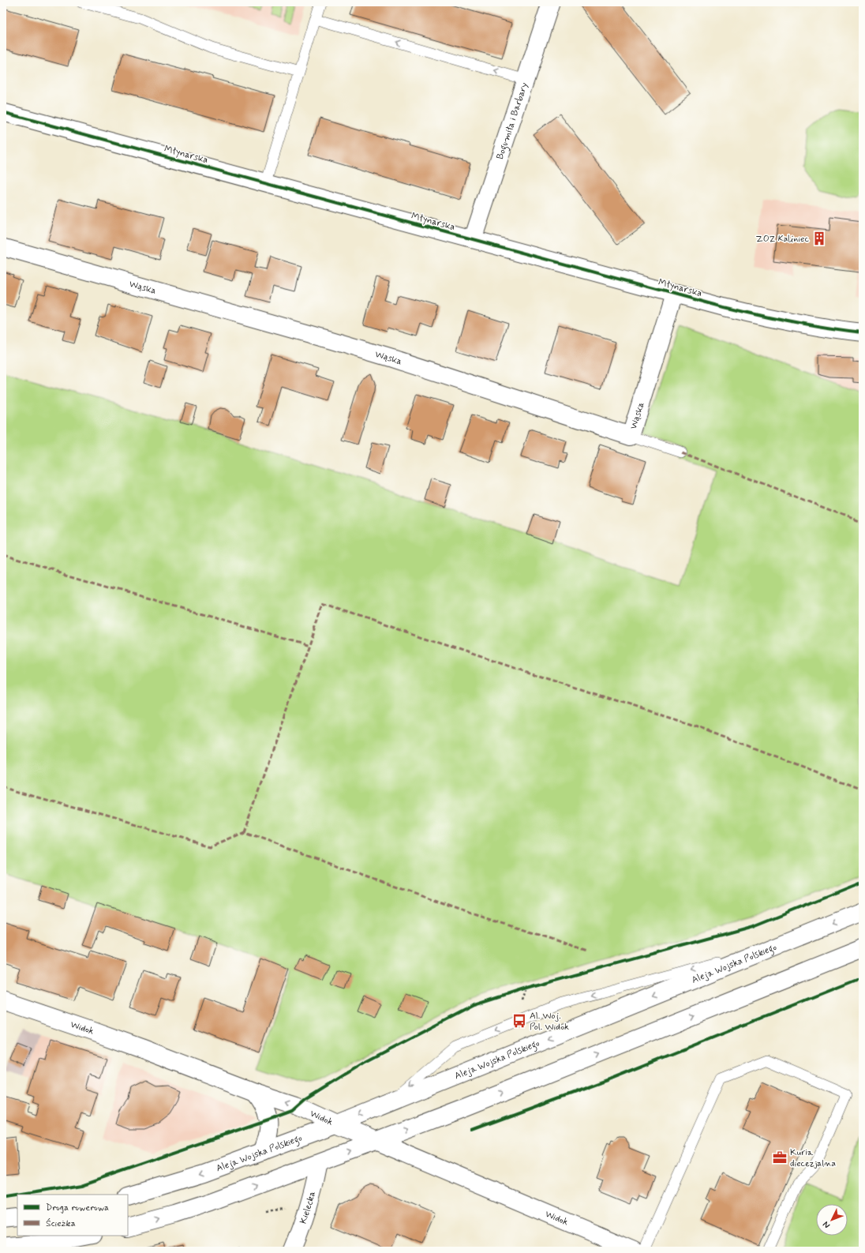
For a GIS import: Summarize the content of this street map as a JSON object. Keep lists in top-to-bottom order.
{
  "streets": {
    "street": [
      "Bogumiła i Barbary",
      "Młynarska",
      "Wąska",
      "Aleja Wojska Polskiego",
      "Widok",
      "Kielecka"
    ]
  },
  "crossings": [
    ["Bogumiła i Barbary", "Młynarska"],
    ["Młynarska", "Wąska"],
    ["Aleja Wojska Polskiego", "Widok"]
  ],
  "places": {
    "building": ["ZOZ Kaliniec"],
    "bus stop": ["Al. Woj. Pol. Widok"],
    "office": ["Kuria diecezjalna"]
  },
  "legend": ["Droga rowerowa", "Ścieżka"],
  "north": "bottom left"
}
